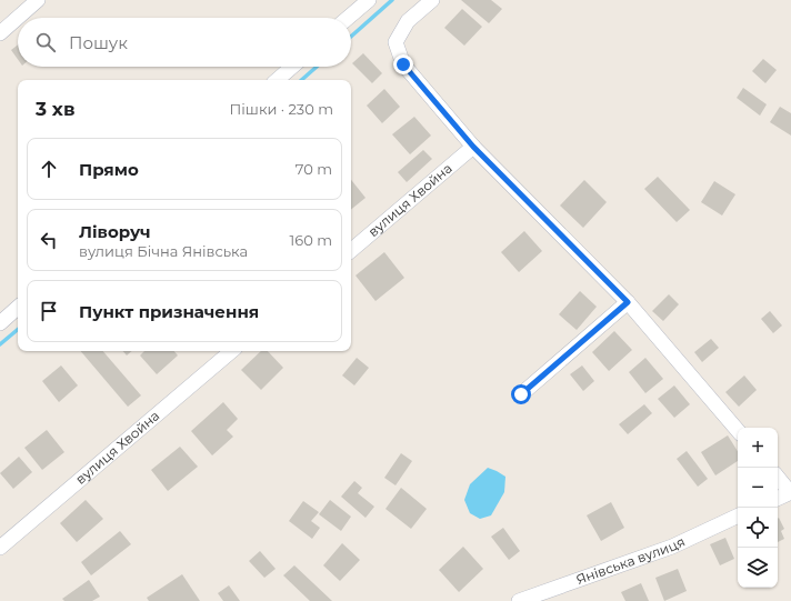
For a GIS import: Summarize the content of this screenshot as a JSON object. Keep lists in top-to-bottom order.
{
  "streets": {
    "street": ["вулиця Хвойна", "Янівська вулиця"]
  },
  "page": {
    "search": "Пошук",
    "heading": ["3 хв", "Пішки · 230 m"],
    "list": [
      ["Прямо", "70 m"],
      ["Ліворуч", "вулиця Бічна Янівська", "160 m"],
      "Пункт призначення"
    ],
    "map_buttons": ["+", "−"]
  }
}
